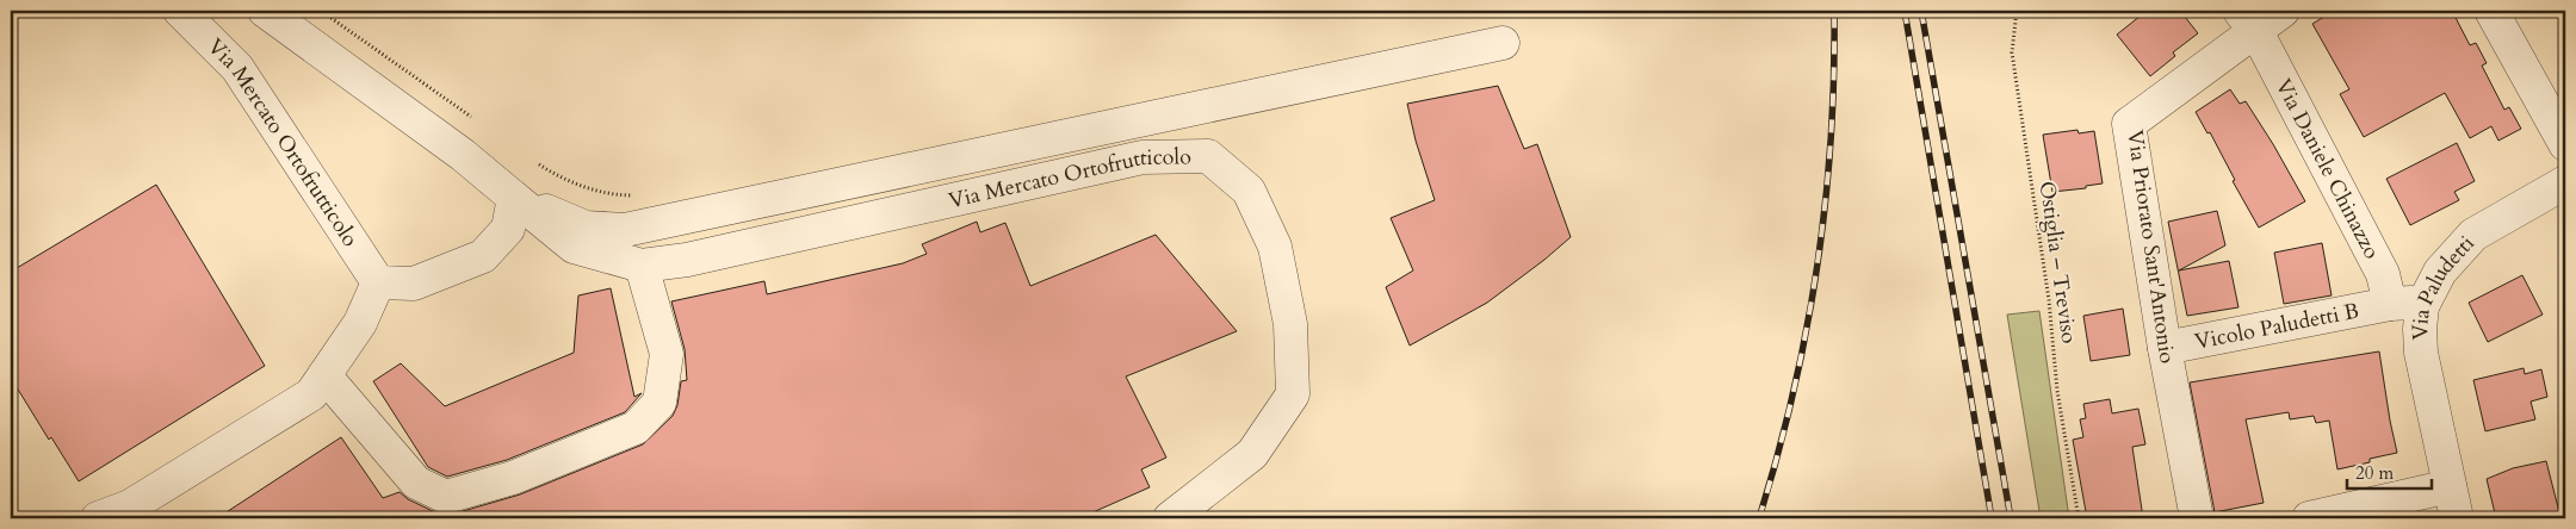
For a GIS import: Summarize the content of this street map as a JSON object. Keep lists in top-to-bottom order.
{
  "streets": {
    "street": [
      "Via Mercato Ortofrutticolo",
      "Via Daniele Chinazzo",
      "Via Priorato Sant'Antonio",
      "Via Paludetti",
      "Vicolo Paludetti B"
    ],
    "path": ["Ostiglia – Treviso"]
  },
  "crossings": [
    ["Via Daniele Chinazzo", "Via Priorato Sant'Antonio"],
    ["Via Daniele Chinazzo", "Vicolo Paludetti B"],
    ["Via Priorato Sant'Antonio", "Vicolo Paludetti B"]
  ],
  "scale_bar": "20 m"
}
